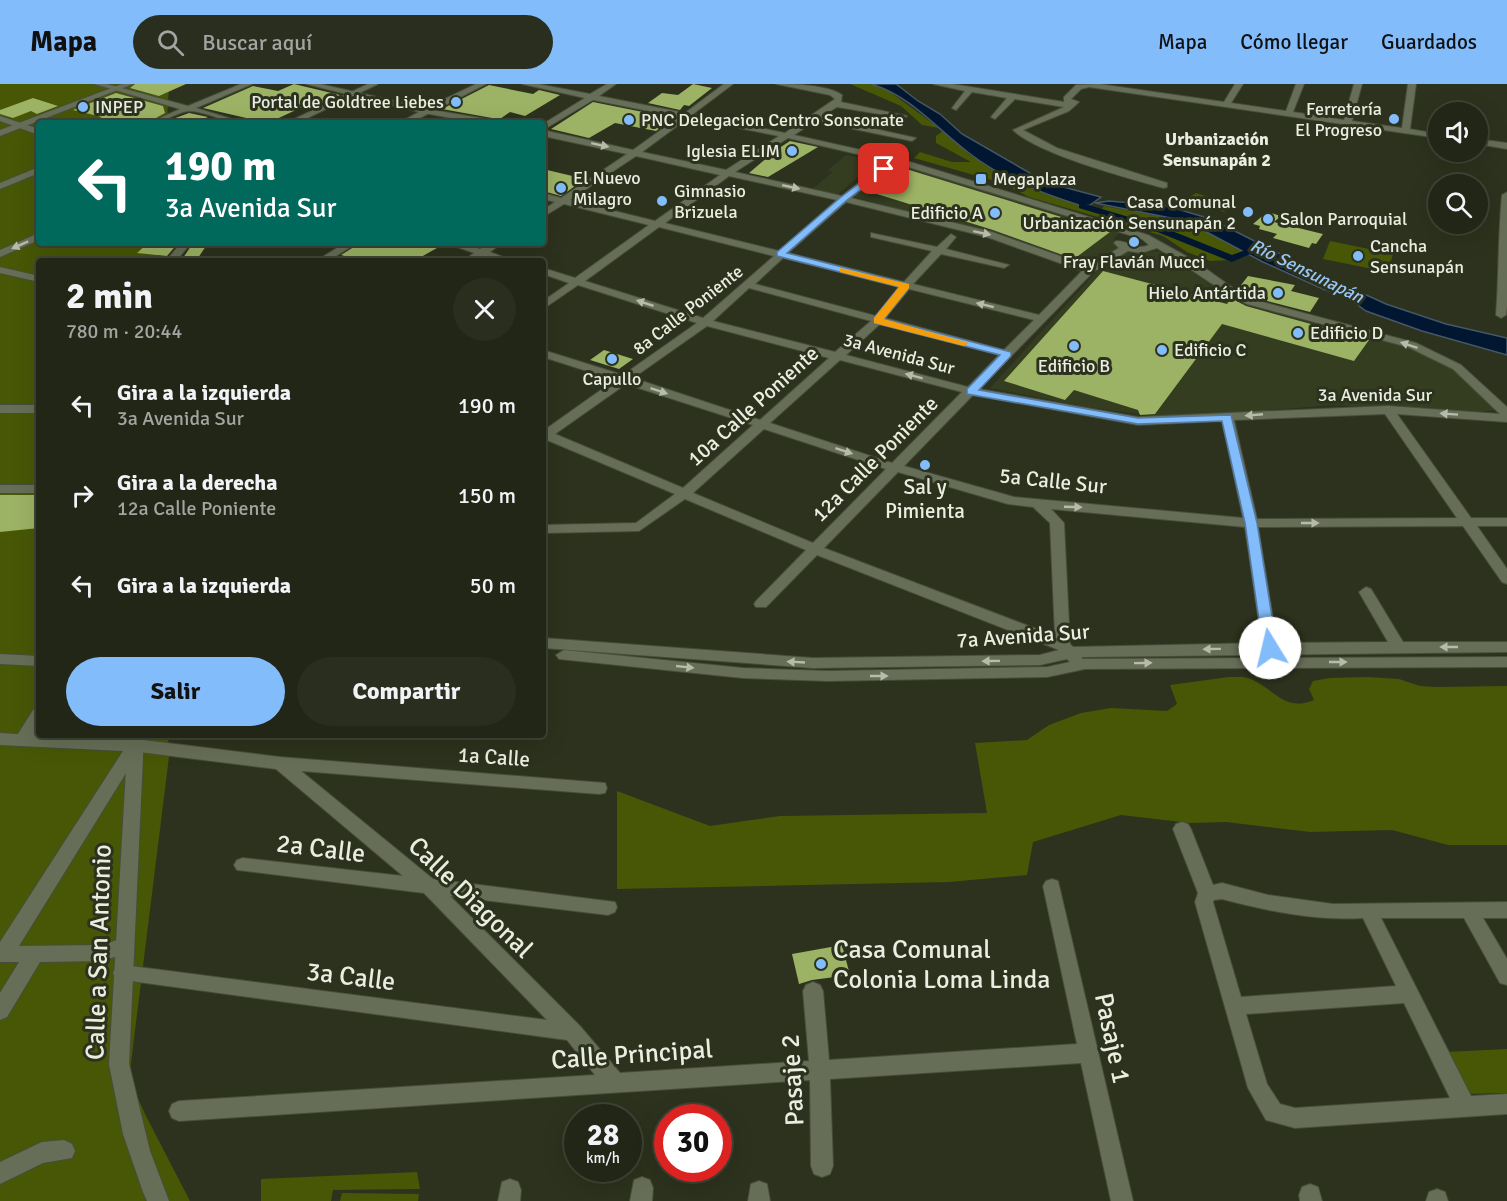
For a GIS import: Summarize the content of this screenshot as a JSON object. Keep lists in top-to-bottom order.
{
  "streets": {
    "street": [
      "8a Calle Poniente",
      "3a Avenida Sur",
      "10a Calle Poniente",
      "12a Calle Poniente",
      "5a Calle Sur",
      "7a Avenida Sur",
      "1a Calle",
      "2a Calle",
      "Calle Diagonal",
      "Calle a San Antonio",
      "3a Calle",
      "Pasaje 1",
      "Calle Principal",
      "Pasaje 2"
    ]
  },
  "crossings": [
    ["8a Calle Poniente", "3a Avenida Sur"],
    ["8a Calle Poniente", "5a Calle Sur"],
    ["3a Avenida Sur", "10a Calle Poniente"],
    ["3a Avenida Sur", "12a Calle Poniente"],
    ["10a Calle Poniente", "5a Calle Sur"],
    ["12a Calle Poniente", "5a Calle Sur"],
    ["1a Calle", "Calle Diagonal"],
    ["1a Calle", "Calle a San Antonio"],
    ["2a Calle", "Calle Diagonal"],
    ["Calle Diagonal", "3a Calle"],
    ["Calle Diagonal", "Calle Principal"],
    ["Calle a San Antonio", "3a Calle"],
    ["Pasaje 1", "Calle Principal"],
    ["Calle Principal", "Pasaje 2"]
  ],
  "districts": ["Urbanización Sensunapán 2"],
  "water": ["Río Sensunapán"],
  "places": {
    "other": [
      "Portal de Goldtree Liebes",
      "INPEP",
      "Ferretería El Progreso",
      "PNC Delegacion Centro Sonsonate",
      "Iglesia ELIM",
      "El Nuevo Milagro",
      "Gimnasio Brizuela",
      "Casa Comunal Urbanización Sensunapán 2",
      "Edificio A",
      "Salon Parroquial",
      "Fray Flavián Mucci",
      "Cancha Sensunapán",
      "Hielo Antártida",
      "Edificio D",
      "Edificio B",
      "Edificio C",
      "Capullo",
      "Sal y Pimienta",
      "Casa Comunal Colonia Loma Linda"
    ],
    "transit": ["Megaplaza"]
  },
  "page": {
    "header": "Mapa",
    "search": "Buscar aquí",
    "nav": ["Mapa", "Cómo llegar", "Guardados"],
    "turn": ["190 m", "3a Avenida Sur"],
    "heading": ["2 min", "780 m · 20:44"],
    "list": [
      {
        "name": "Gira a la izquierda",
        "note": "3a Avenida Sur",
        "value": "190 m"
      },
      {
        "name": "Gira a la derecha",
        "note": "12a Calle Poniente",
        "value": "150 m"
      },
      {
        "name": "Gira a la izquierda",
        "value": "50 m"
      }
    ],
    "buttons": ["Salir", "Compartir"],
    "speed": "28 km/h",
    "limit": "30"
  }
}
